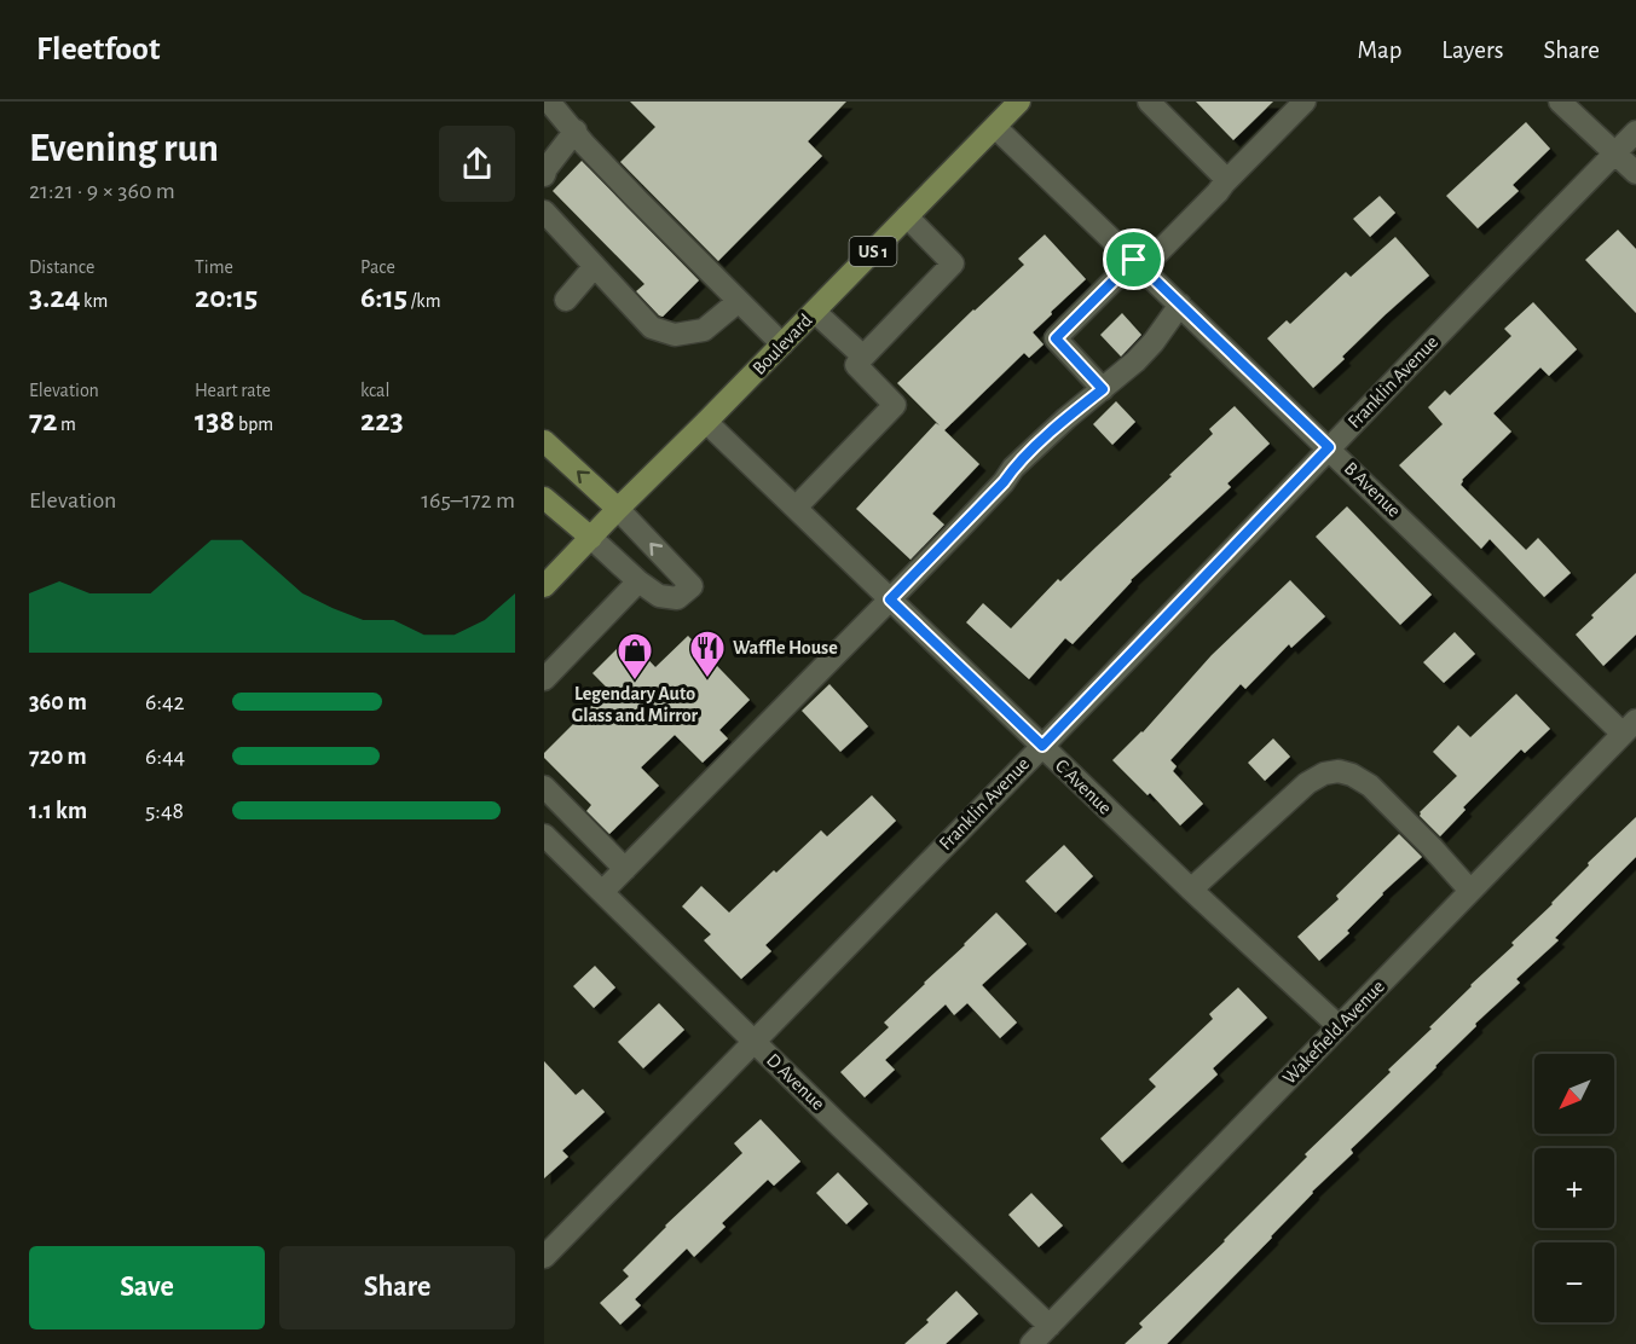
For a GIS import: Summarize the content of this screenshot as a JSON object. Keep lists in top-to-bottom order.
{
  "streets": {
    "main road": ["US 1", "Boulevard"],
    "street": [
      "Franklin Avenue",
      "B Avenue",
      "C Avenue",
      "Wakefield Avenue",
      "D Avenue"
    ]
  },
  "crossings": [
    ["Boulevard", "B Avenue"],
    ["Boulevard", "C Avenue"],
    ["Franklin Avenue", "B Avenue"],
    ["Franklin Avenue", "C Avenue"],
    ["Franklin Avenue", "D Avenue"],
    ["B Avenue", "Wakefield Avenue"],
    ["C Avenue", "Wakefield Avenue"],
    ["Wakefield Avenue", "D Avenue"]
  ],
  "places": {
    "restaurant": ["Waffle House"],
    "shop": ["Legendary Auto Glass and Mirror"]
  },
  "north": "bottom left",
  "page": {
    "header": "Fleetfoot",
    "nav": ["Map", "Layers", "Share"],
    "heading": ["Evening run", "21:21 · 9 × 360 m"],
    "stats": [
      ["Distance", "3.24 km"],
      ["Time", "20:15"],
      ["Pace", "6:15 /km"],
      ["Elevation", "72 m"],
      ["Heart rate", "138 bpm"],
      ["kcal", "223"]
    ],
    "chart": ["Elevation", "165–172 m"],
    "list": [
      {
        "name": "360 m",
        "note": "6:42"
      },
      {
        "name": "720 m",
        "note": "6:44"
      },
      {
        "name": "1.1 km",
        "note": "5:48"
      }
    ],
    "map_buttons": ["+", "−"],
    "buttons": ["Save", "Share"]
  }
}
